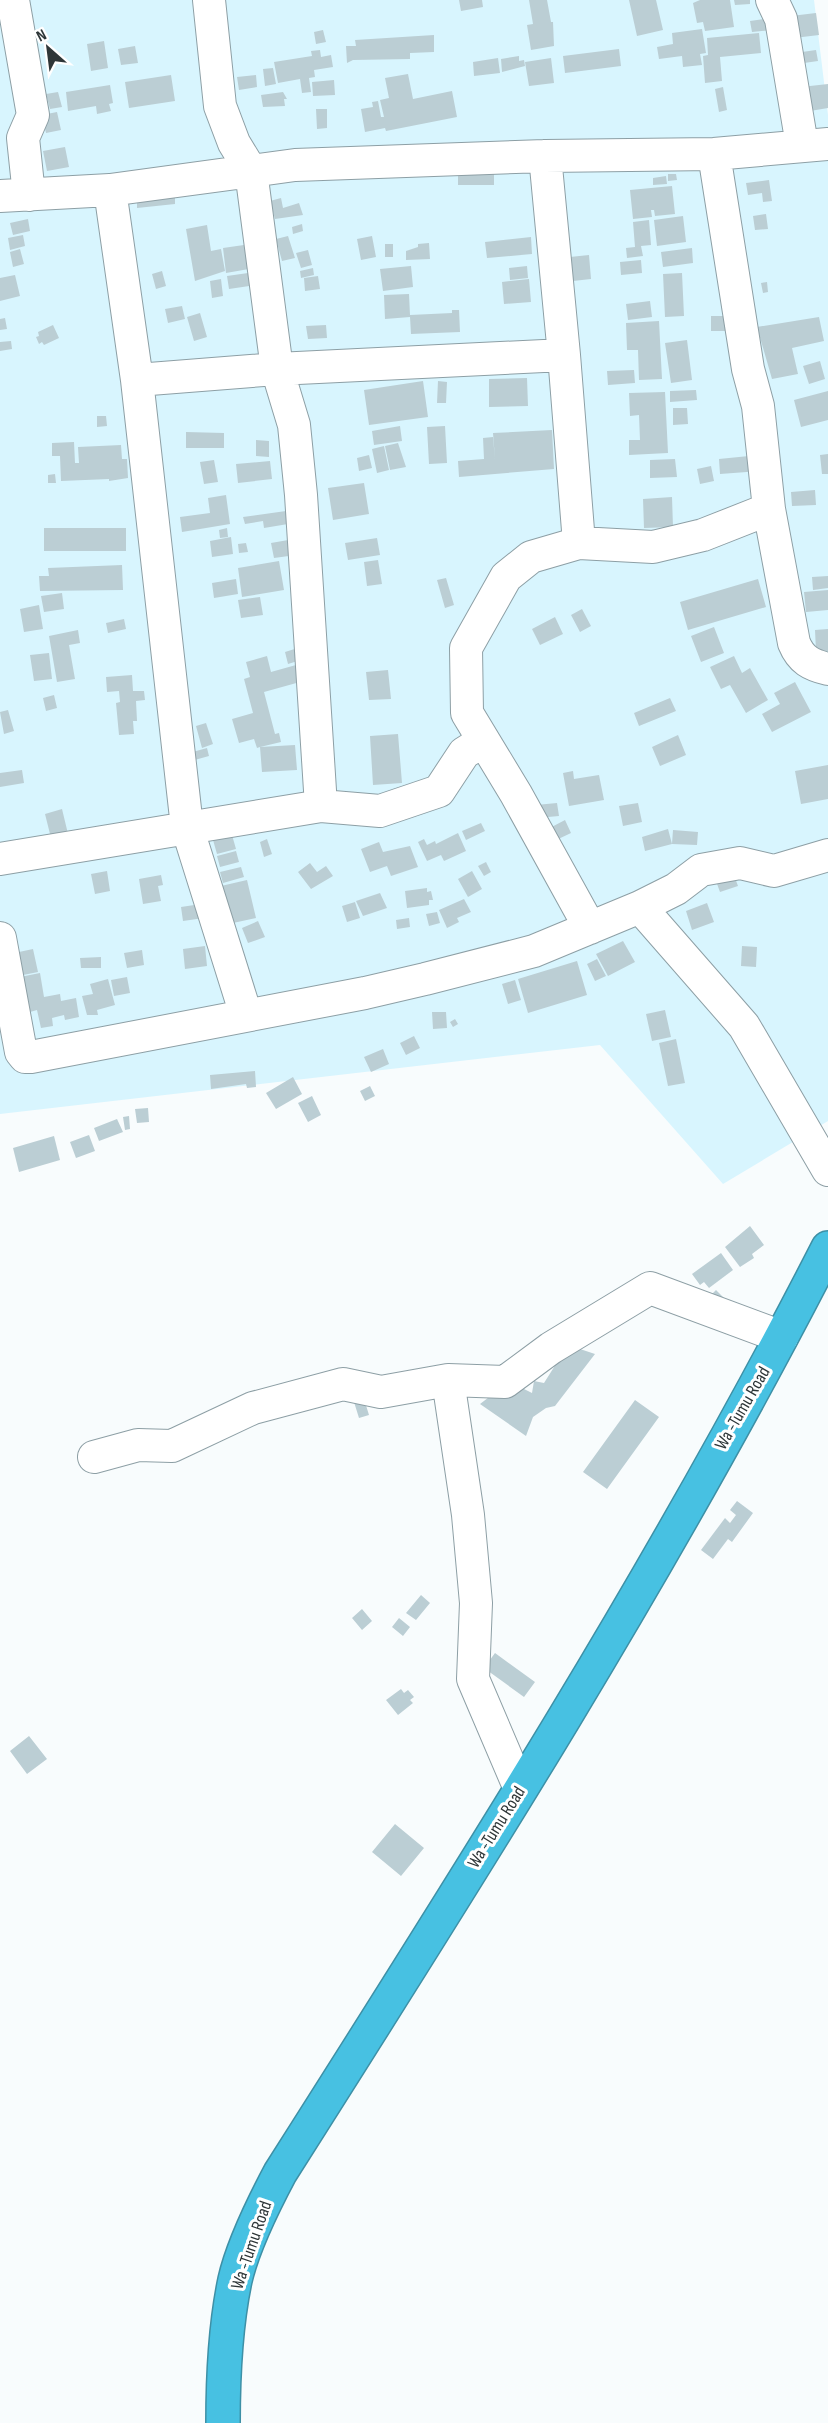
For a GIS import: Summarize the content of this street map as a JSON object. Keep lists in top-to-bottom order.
{
  "streets": {
    "highway": ["Wa -Tumu Road"]
  },
  "north": "top left"
}
